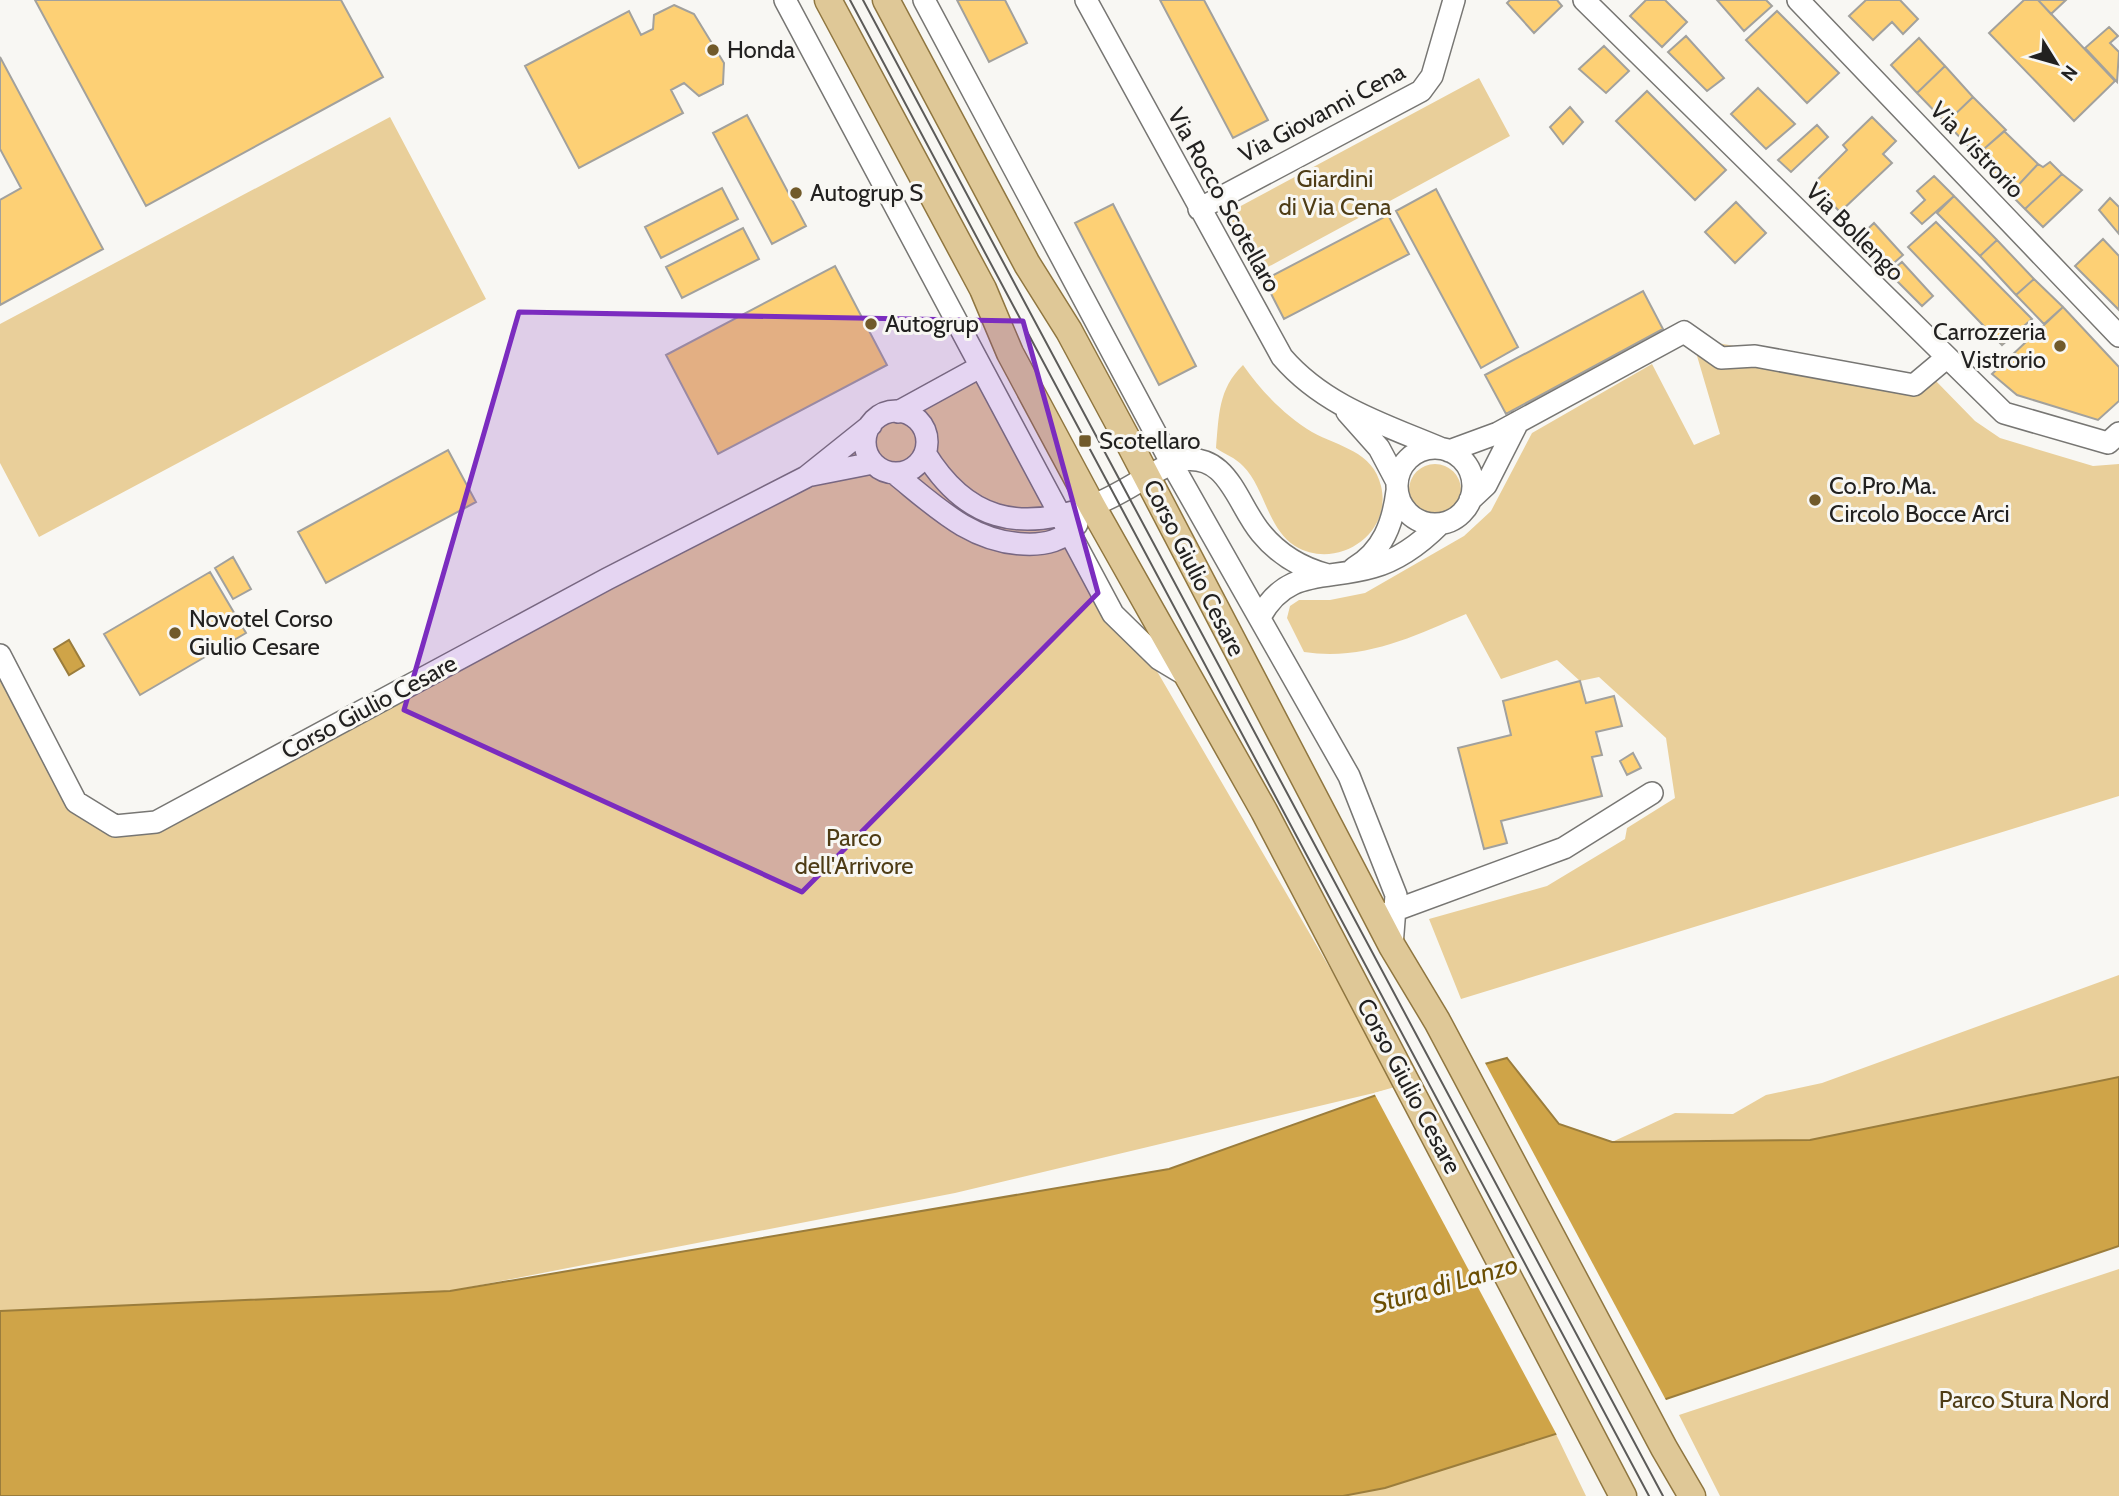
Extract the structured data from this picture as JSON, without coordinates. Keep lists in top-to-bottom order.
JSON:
{
  "streets": {
    "main road": ["Corso Giulio Cesare"],
    "street": [
      "Via Giovanni Cena",
      "Via Vistrorio",
      "Via Rocco Scotellaro",
      "Via Bollengo"
    ]
  },
  "crossings": [
    ["Via Giovanni Cena", "Via Rocco Scotellaro"]
  ],
  "water": ["Stura di Lanzo"],
  "parks": ["Giardini di Via Cena", "Parco dell'Arrivore", "Parco Stura Nord"],
  "places": {
    "other": [
      "Honda",
      "Autogrup S",
      "Autogrup",
      "Carrozzeria Vistrorio",
      "Co.Pro.Ma. Circolo Bocce Arci",
      "Novotel Corso Giulio Cesare"
    ],
    "transit": ["Scotellaro"]
  },
  "north": "bottom right"
}
